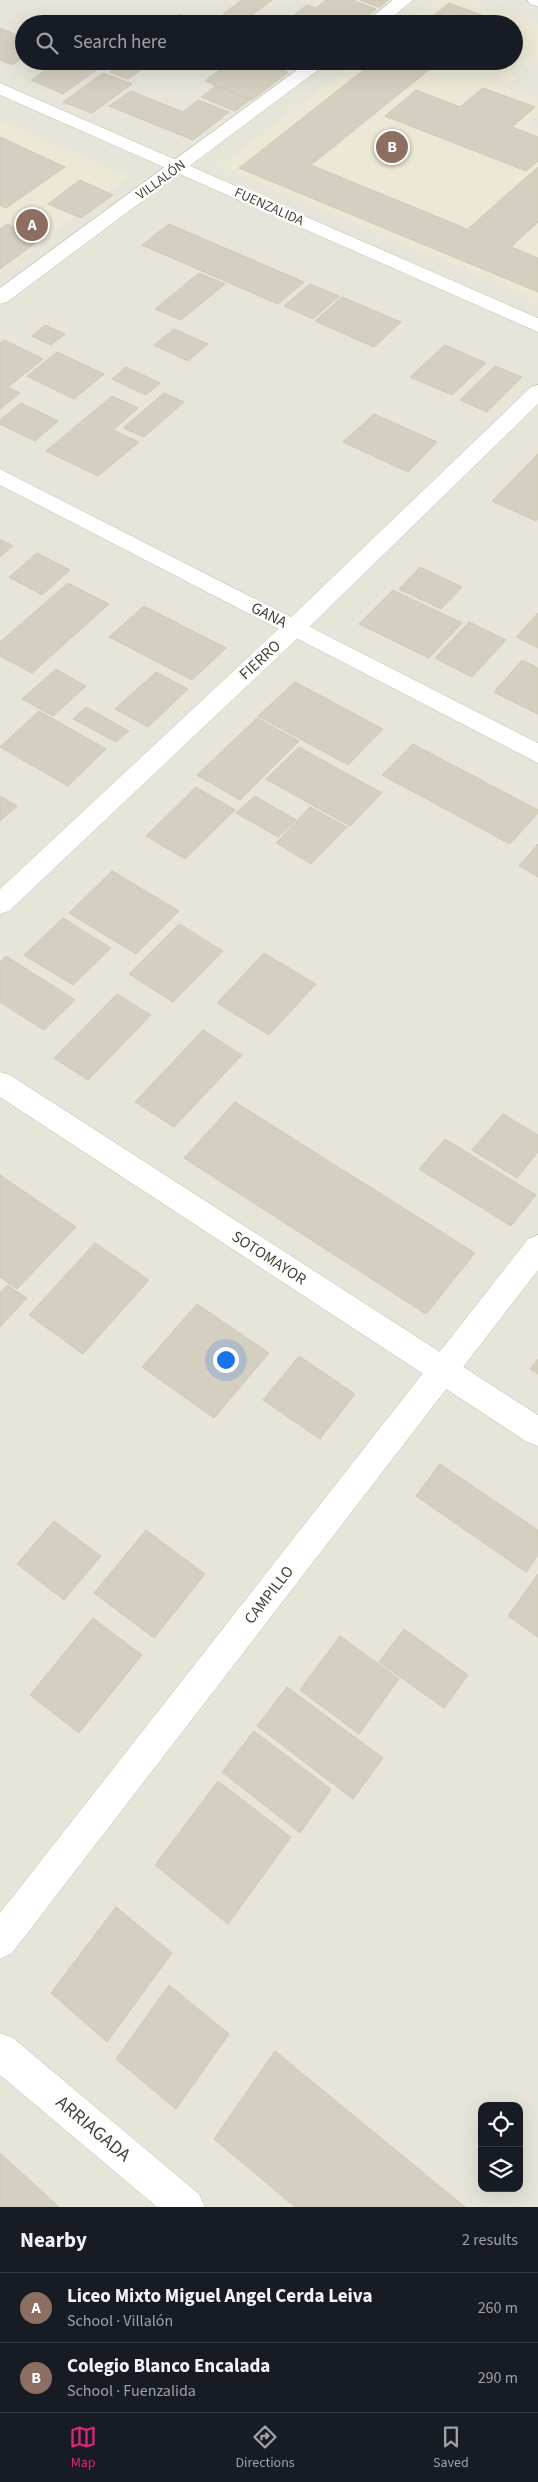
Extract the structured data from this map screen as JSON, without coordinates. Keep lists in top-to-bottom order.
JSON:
{
  "streets": {
    "street": [
      "VILLALÓN",
      "FUENZALIDA",
      "GANA",
      "FIERRO",
      "SOTOMAYOR",
      "CAMPILLO",
      "ARRIAGADA"
    ]
  },
  "crossings": [
    ["VILLALÓN", "FUENZALIDA"],
    ["GANA", "FIERRO"],
    ["SOTOMAYOR", "CAMPILLO"]
  ],
  "page": {
    "search": "Search here",
    "pins": ["B", "A"],
    "heading": ["Nearby", "2 results"],
    "list": [
      {
        "mark": "A",
        "name": "Liceo Mixto Miguel Angel Cerda Leiva",
        "note": "School · Villalón",
        "value": "260 m"
      },
      {
        "mark": "B",
        "name": "Colegio Blanco Encalada",
        "note": "School · Fuenzalida",
        "value": "290 m"
      }
    ],
    "nav": ["Map", "Directions", "Saved"]
  }
}
